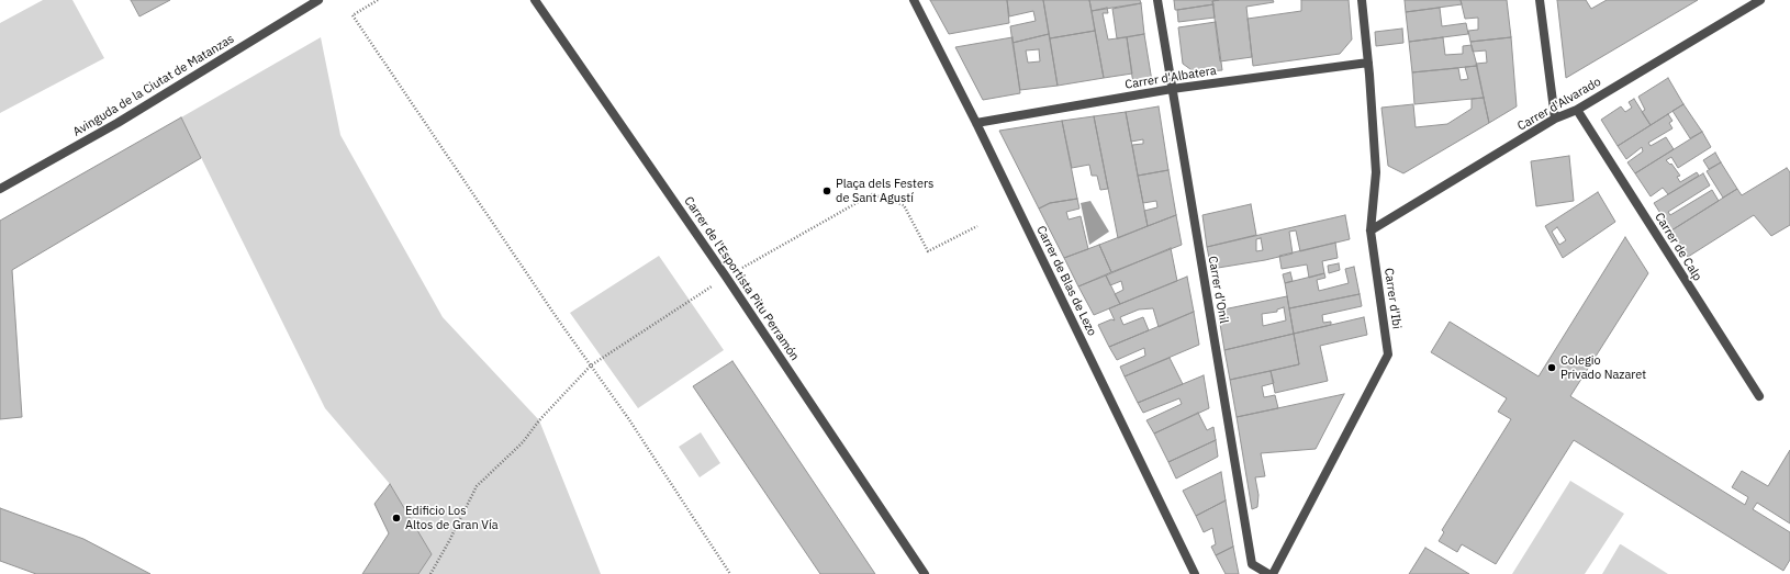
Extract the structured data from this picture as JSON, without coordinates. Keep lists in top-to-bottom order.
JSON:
{
  "streets": {
    "street": [
      "Carrer d'Albatera",
      "Avinguda de la Ciutat de Matanzas",
      "Carrer d'Alvarado",
      "Carrer de Calp",
      "Carrer de l'Esportista Pitu Perramón",
      "Carrer de Blas de Lezo",
      "Carrer d'Onil",
      "Carrer d'Ibi"
    ]
  },
  "crossings": [
    ["Carrer d'Albatera", "Carrer de Blas de Lezo"],
    ["Carrer d'Albatera", "Carrer d'Onil"],
    ["Carrer d'Albatera", "Carrer d'Ibi"],
    ["Carrer d'Alvarado", "Carrer de Calp"],
    ["Carrer d'Alvarado", "Carrer d'Ibi"]
  ],
  "places": ["Plaça dels Festers de Sant Agustí", "Colegio Privado Nazaret", "Edificio Los Altos de Gran Vía"]
}
